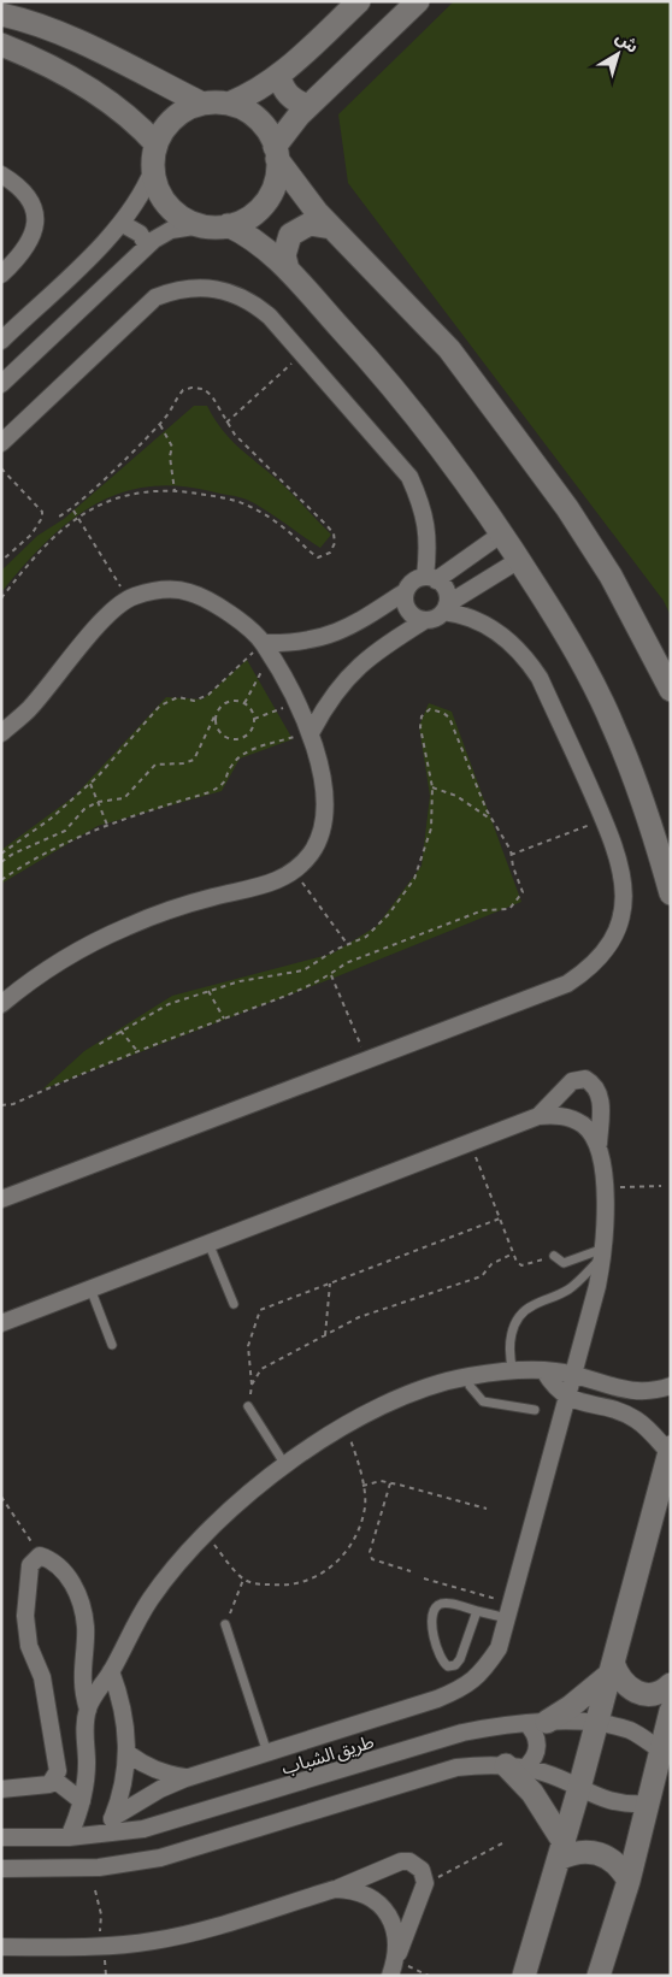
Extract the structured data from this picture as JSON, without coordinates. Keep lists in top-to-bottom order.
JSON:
{
  "streets": {
    "street": ["طريق الشباب"]
  },
  "north": "top right"
}
